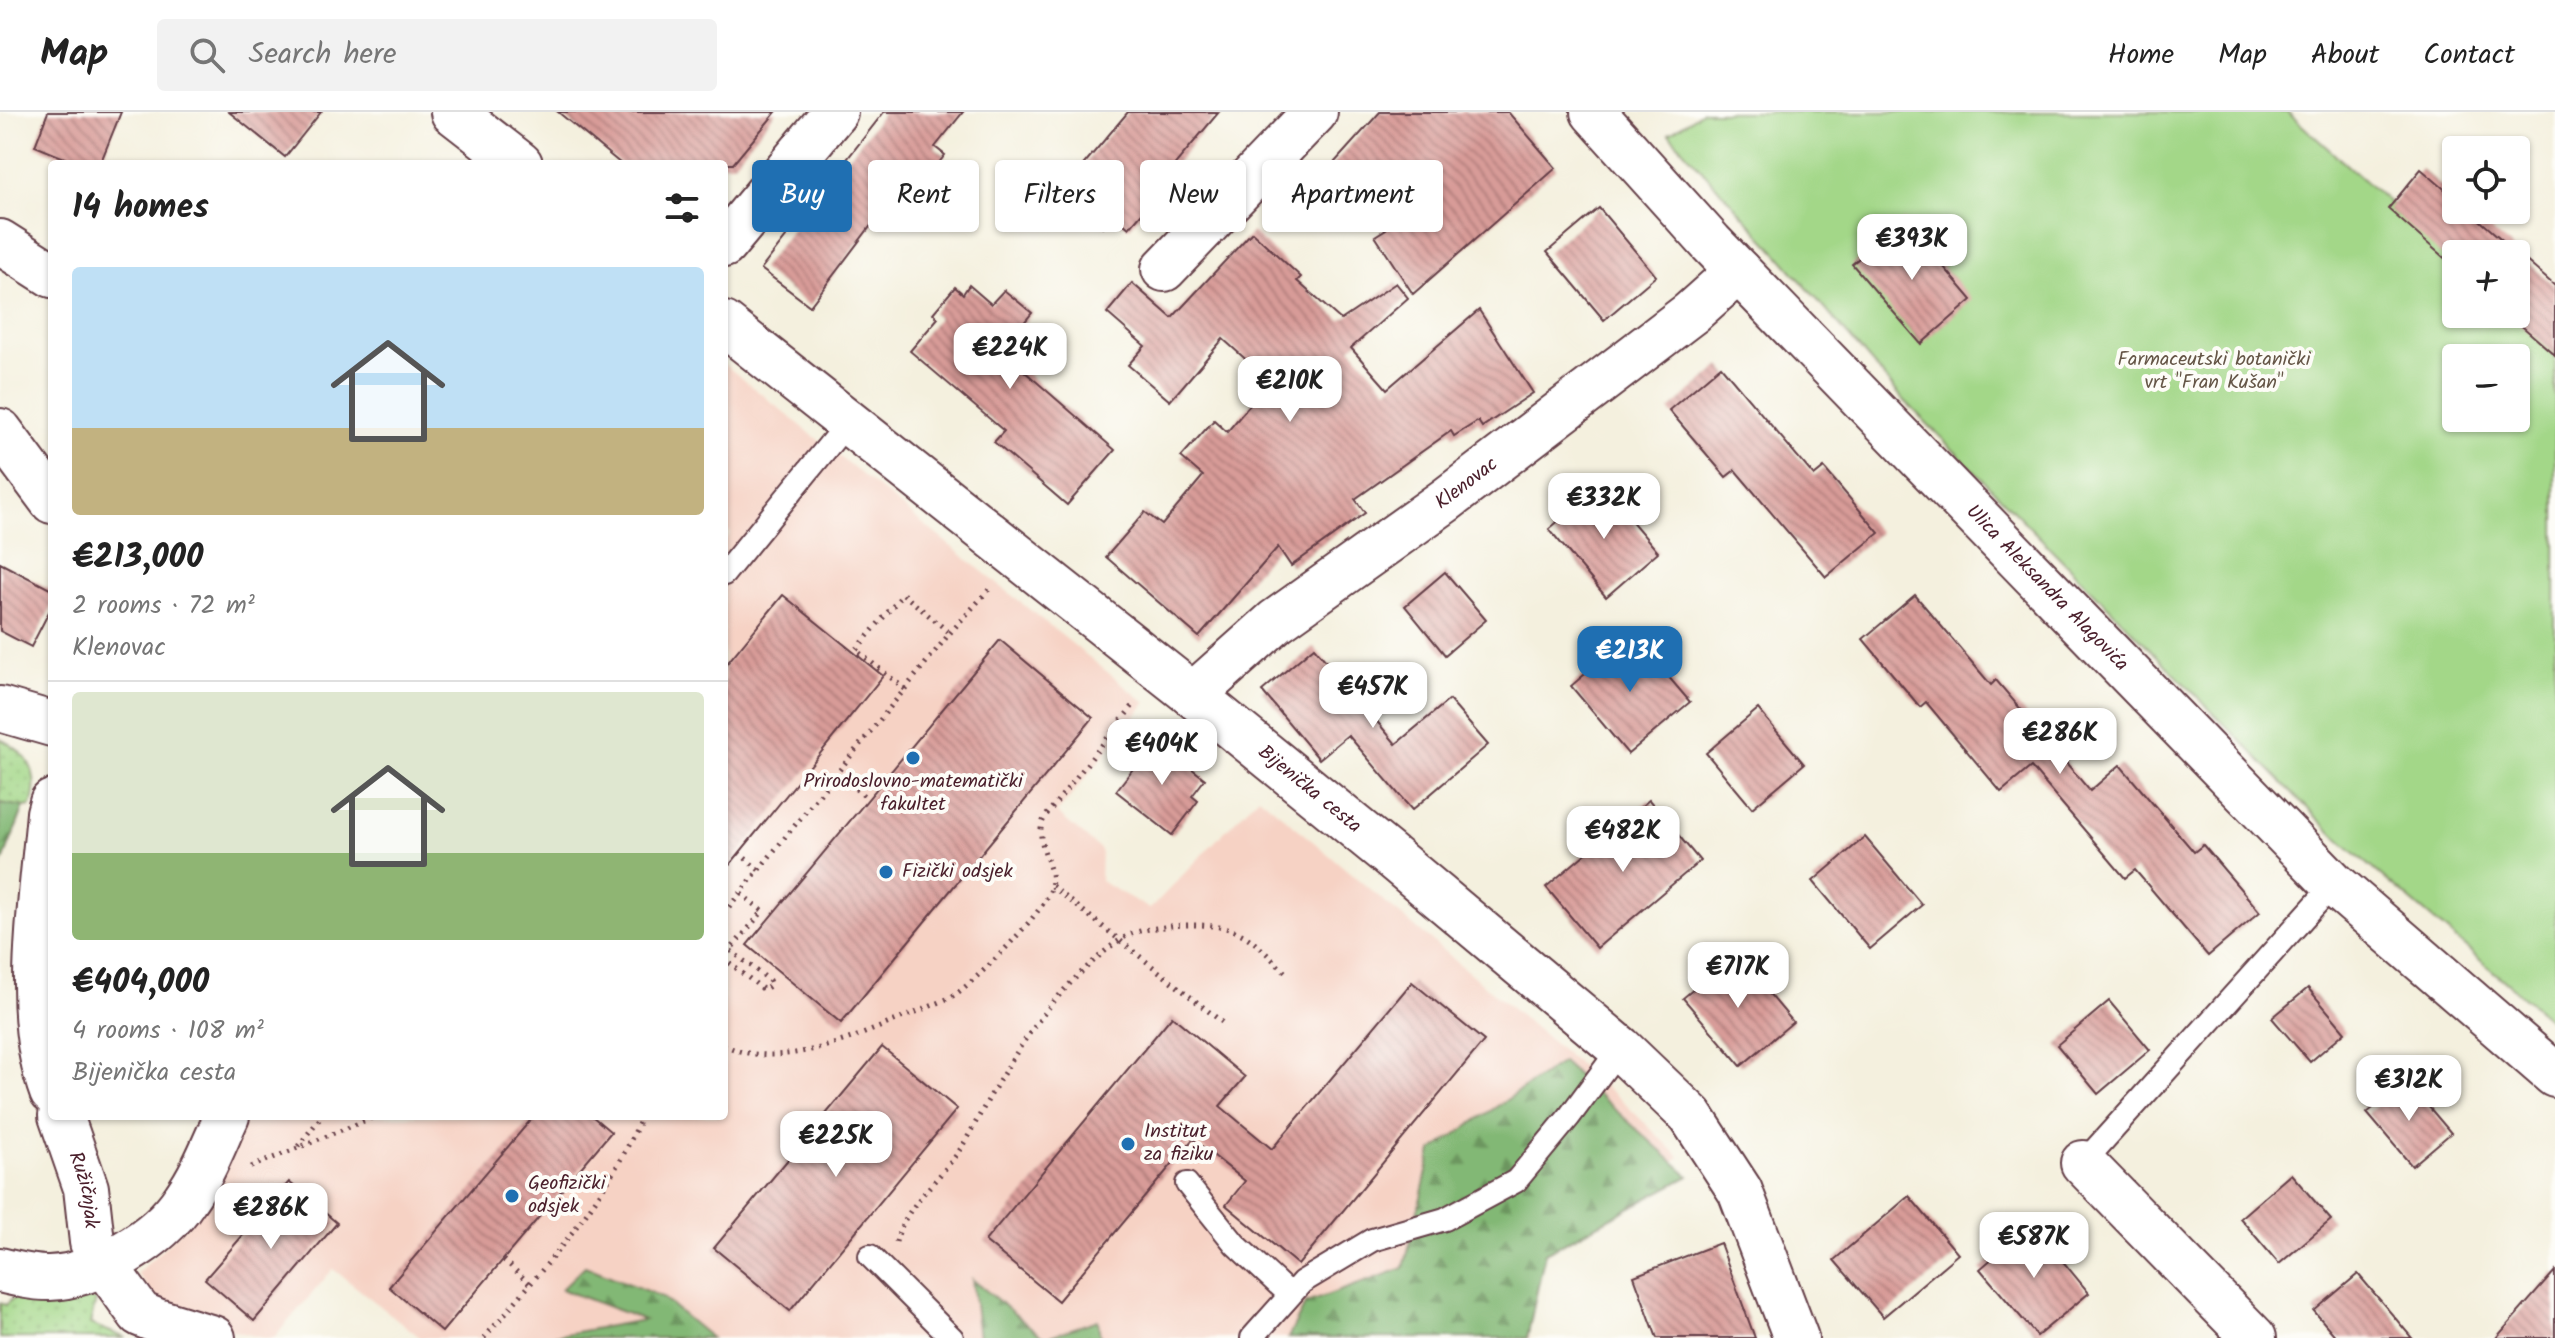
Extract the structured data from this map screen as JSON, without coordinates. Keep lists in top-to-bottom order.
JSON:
{
  "streets": {
    "street": [
      "Klenovac",
      "Ulica Aleksandra Alagovića",
      "Bijenička cesta",
      "Ružičnjak"
    ]
  },
  "crossings": [
    ["Klenovac", "Ulica Aleksandra Alagovića"],
    ["Klenovac", "Bijenička cesta"]
  ],
  "parks": ["Farmaceutski botanički vrt \"Fran Kušan\""],
  "places": [
    "Prirodoslovno-matematički fakultet",
    "Fizički odsjek",
    "Institut za fiziku",
    "Geofizički odsjek"
  ],
  "page": {
    "header": "Map",
    "search": "Search here",
    "nav": [
      "Home",
      "Map",
      "About",
      "Contact"
    ],
    "map_buttons": ["+", "−"],
    "chip": [
      "Buy",
      "Rent",
      "Filters",
      "New",
      "Apartment"
    ],
    "heading": "14 homes",
    "price": [
      "€393K",
      "€224K",
      "€210K",
      "€332K",
      "€213K",
      "€457K",
      "€286K",
      "€404K",
      "€482K",
      "€717K",
      "€312K",
      "€225K",
      "€286K",
      "€587K"
    ],
    "list": [
      {
        "name": "€213,000",
        "note": "2 rooms · 72 m² · Klenovac"
      },
      {
        "name": "€404,000",
        "note": "4 rooms · 108 m² · Bijenička cesta"
      }
    ]
  }
}
